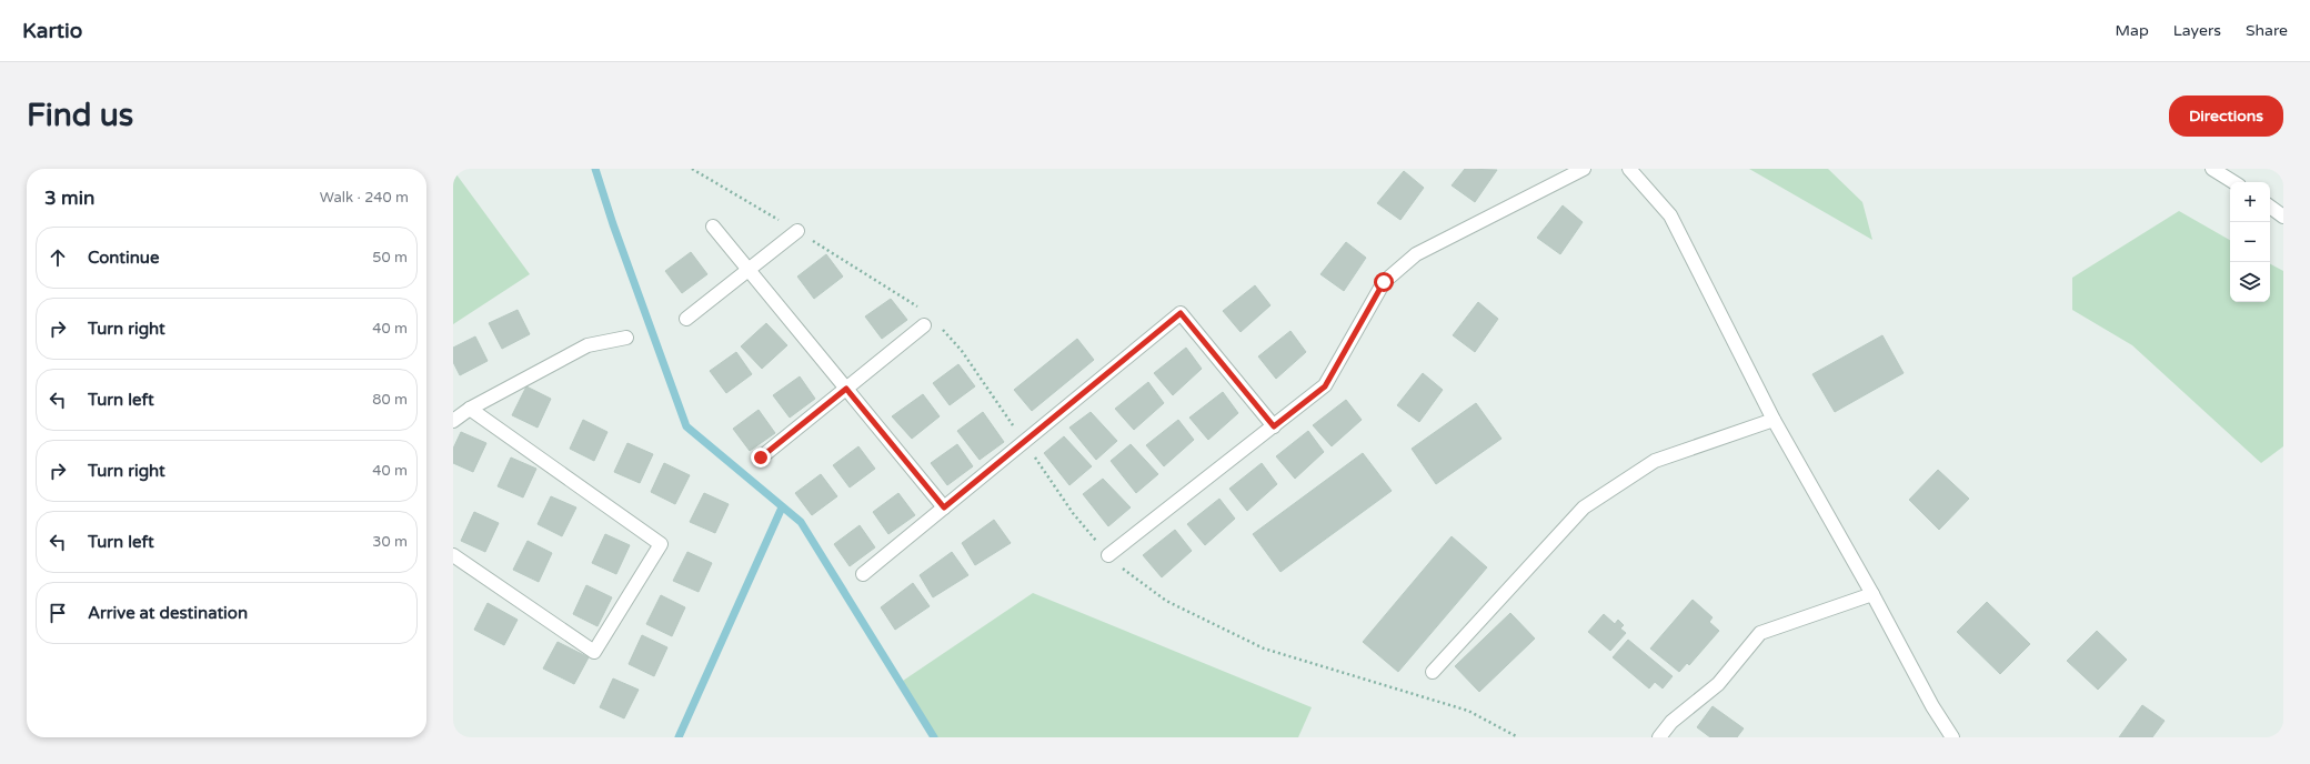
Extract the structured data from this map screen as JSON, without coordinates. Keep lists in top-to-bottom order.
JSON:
{
  "page": {
    "header": "Kartio",
    "nav": ["Map", "Layers", "Share"],
    "buttons": "Directions",
    "title": "Find us",
    "heading": ["3 min", "Walk · 240 m"],
    "map_buttons": ["+", "−"],
    "list": [
      ["Continue", "50 m"],
      ["Turn right", "40 m"],
      ["Turn left", "80 m"],
      ["Turn right", "40 m"],
      ["Turn left", "30 m"],
      "Arrive at destination"
    ]
  }
}
